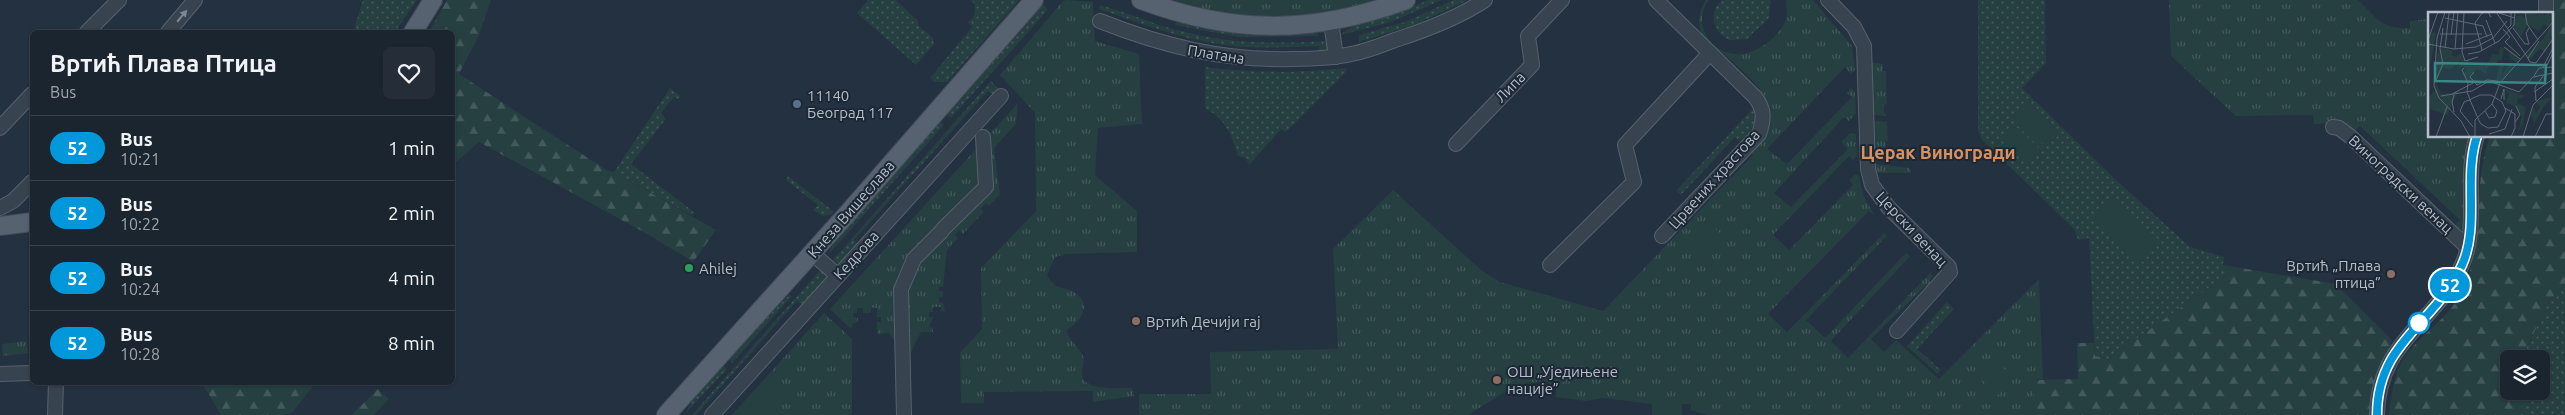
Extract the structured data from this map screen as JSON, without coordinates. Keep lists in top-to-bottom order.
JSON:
{
  "streets": {
    "main road": ["Кнеза Вишеслава"],
    "street": [
      "Платана",
      "Липа",
      "Црвених храстова",
      "Виноградски венац",
      "Церски венац",
      "Кедрова"
    ]
  },
  "districts": ["Церак Виногради"],
  "places": [
    "11140 Београд 117",
    "Ahilej",
    "Вртић „Плава птица”",
    "Вртић Дечији гај",
    "ОШ „Уједињене нације”"
  ],
  "lines": ["bus line 52"],
  "page": {
    "on_map": "52",
    "heading": ["Вртић Плава Птица", "Bus"],
    "list": [
      {
        "mark": "52",
        "name": "Bus",
        "note": "10:21",
        "value": "1 min"
      },
      {
        "mark": "52",
        "name": "Bus",
        "note": "10:22",
        "value": "2 min"
      },
      {
        "mark": "52",
        "name": "Bus",
        "note": "10:24",
        "value": "4 min"
      },
      {
        "mark": "52",
        "name": "Bus",
        "note": "10:28",
        "value": "8 min"
      }
    ]
  }
}
